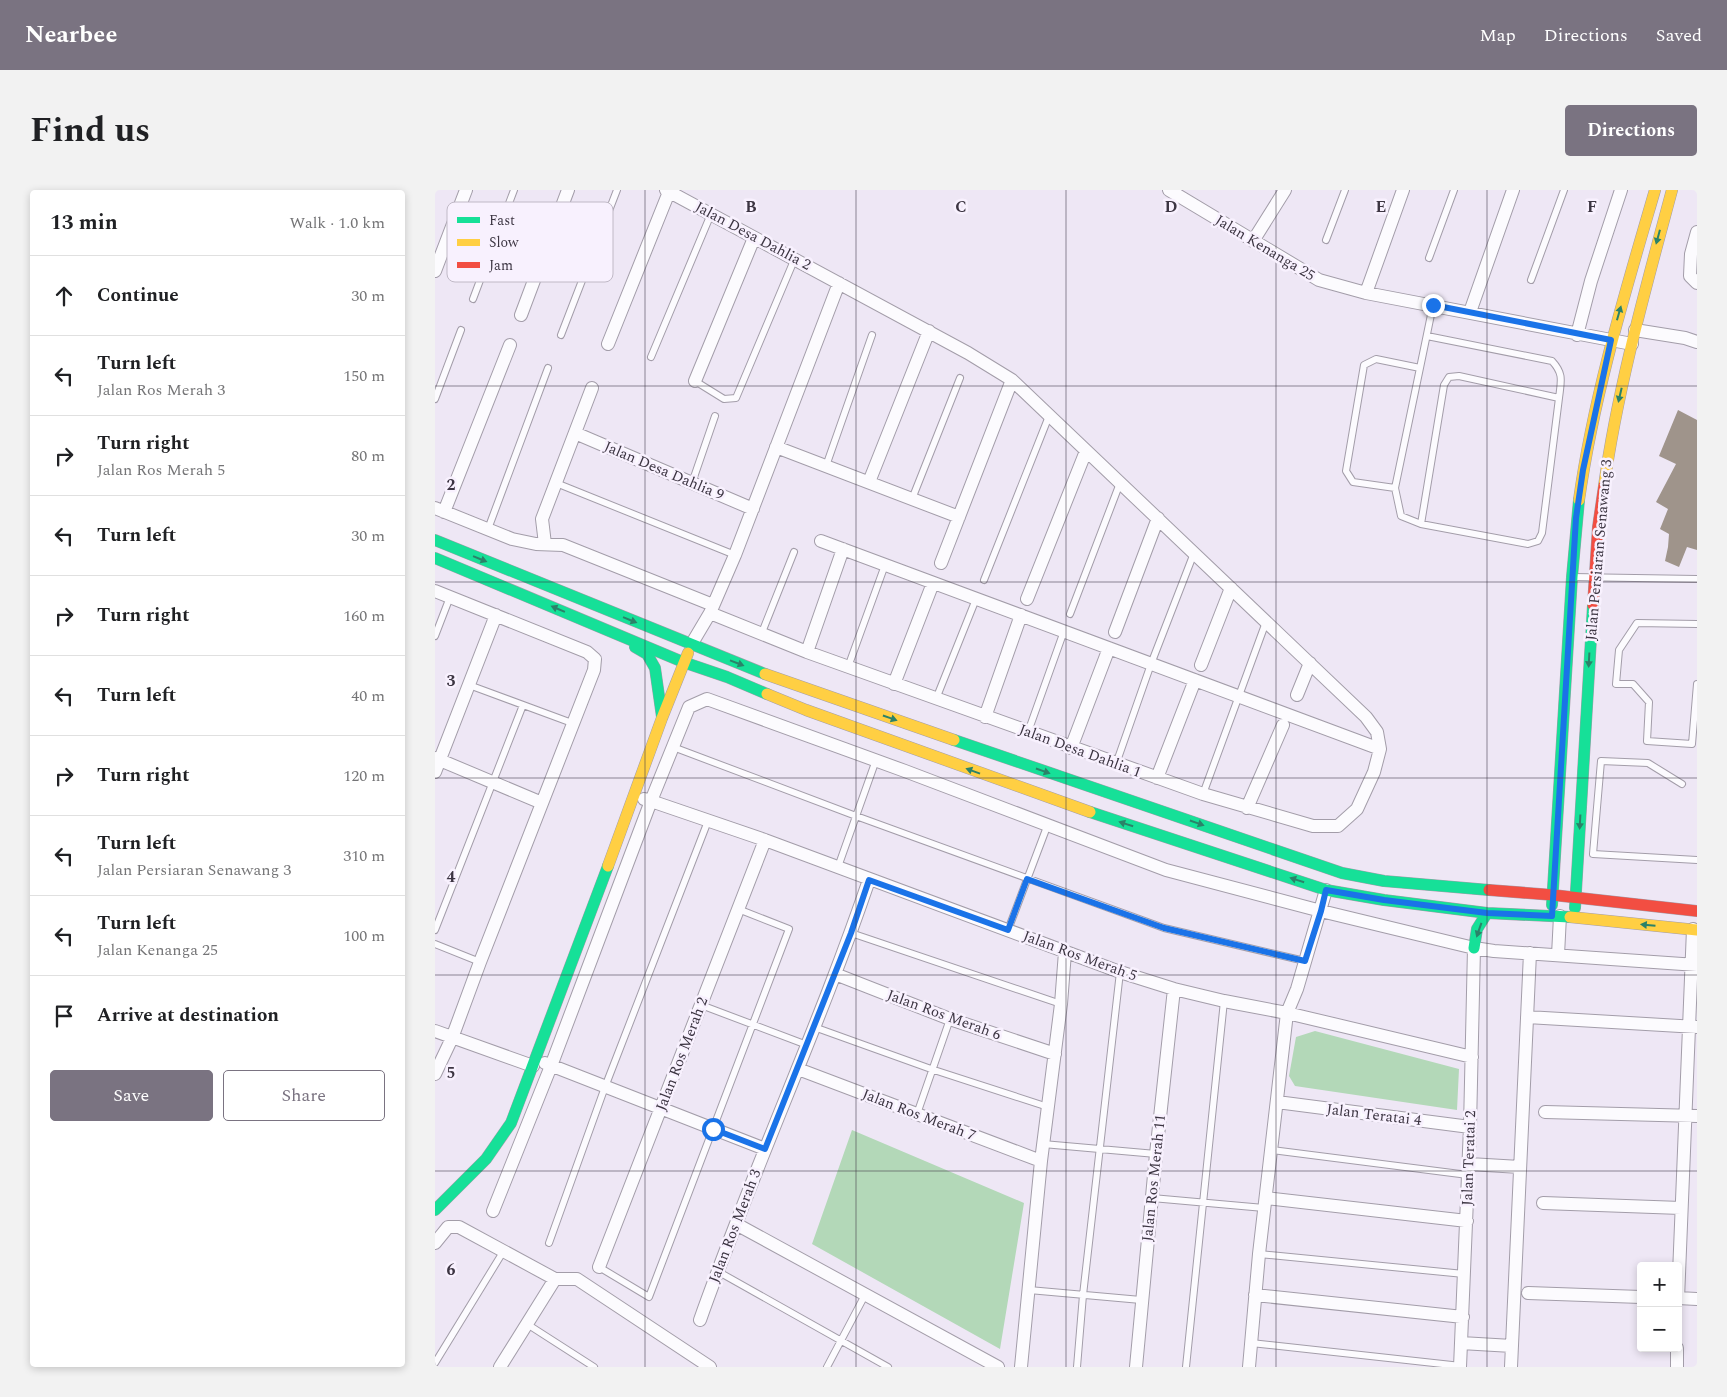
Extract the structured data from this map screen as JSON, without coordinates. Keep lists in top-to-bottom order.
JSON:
{
  "streets": {
    "street": [
      "Jalan Desa Dahlia 2",
      "Jalan Kenanga 25",
      "Jalan Desa Dahlia 9",
      "Jalan Persiaran Senawang 3",
      "Jalan Desa Dahlia 1",
      "Jalan Ros Merah 5",
      "Jalan Ros Merah 6",
      "Jalan Ros Merah 2",
      "Jalan Ros Merah 7",
      "Jalan Teratai 4",
      "Jalan Teratai 2",
      "Jalan Ros Merah 11",
      "Jalan Ros Merah 3"
    ]
  },
  "crossings": [
    ["Jalan Desa Dahlia 2", "Jalan Desa Dahlia 1"],
    ["Jalan Kenanga 25", "Jalan Persiaran Senawang 3"],
    ["Jalan Ros Merah 5", "Jalan Ros Merah 2"],
    ["Jalan Ros Merah 5", "Jalan Teratai 2"],
    ["Jalan Ros Merah 5", "Jalan Ros Merah 11"],
    ["Jalan Ros Merah 5", "Jalan Ros Merah 3"],
    ["Jalan Ros Merah 6", "Jalan Ros Merah 3"],
    ["Jalan Ros Merah 7", "Jalan Ros Merah 3"],
    ["Jalan Teratai 4", "Jalan Teratai 2"]
  ],
  "legend": ["Fast", "Slow", "Jam"],
  "page": {
    "header": "Nearbee",
    "nav": ["Map", "Directions", "Saved"],
    "title": "Find us",
    "buttons": [
      "Directions",
      ["Save", "Share"]
    ],
    "heading": ["13 min", "Walk · 1.0 km"],
    "list": [
      ["Continue", "30 m"],
      ["Turn left", "Jalan Ros Merah 3", "150 m"],
      ["Turn right", "Jalan Ros Merah 5", "80 m"],
      ["Turn left", "30 m"],
      ["Turn right", "160 m"],
      ["Turn left", "40 m"],
      ["Turn right", "120 m"],
      ["Turn left", "Jalan Persiaran Senawang 3", "310 m"],
      ["Turn left", "Jalan Kenanga 25", "100 m"],
      "Arrive at destination"
    ],
    "map_buttons": ["+", "−"]
  },
  "grid": {
    "columns": [
      "B",
      "C",
      "D",
      "E",
      "F"
    ],
    "rows": [
      "2",
      "3",
      "4",
      "5",
      "6"
    ]
  }
}
